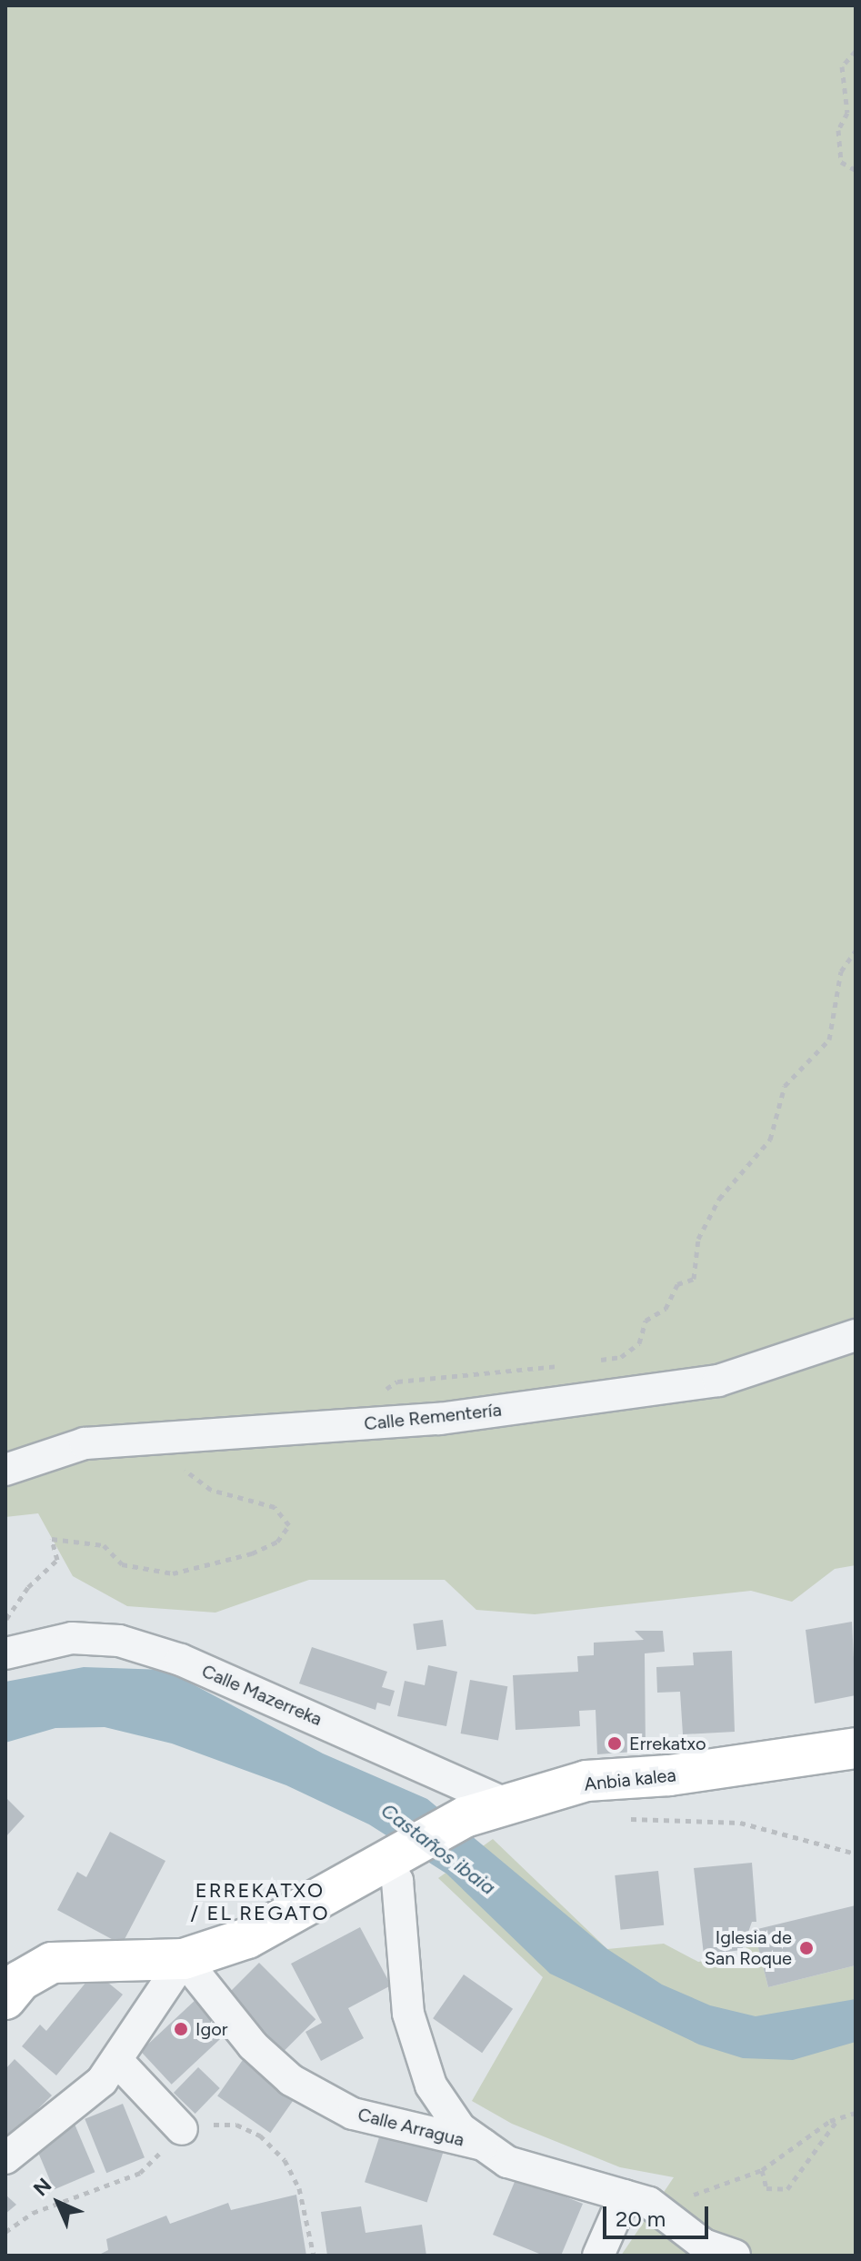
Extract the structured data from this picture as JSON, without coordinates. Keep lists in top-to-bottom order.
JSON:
{
  "streets": {
    "street": [
      "Calle Rementería",
      "Calle Mazerreka",
      "Anbia kalea",
      "Calle Arragua"
    ]
  },
  "crossings": [
    ["Calle Mazerreka", "Anbia kalea"],
    ["Anbia kalea", "Calle Arragua"]
  ],
  "districts": ["ERREKATXO / EL REGATO"],
  "water": ["Castaños ibaia"],
  "places": ["Errekatxo", "Iglesia de San Roque", "Igor"],
  "scale_bar": "20 m",
  "north": "top left"
}
